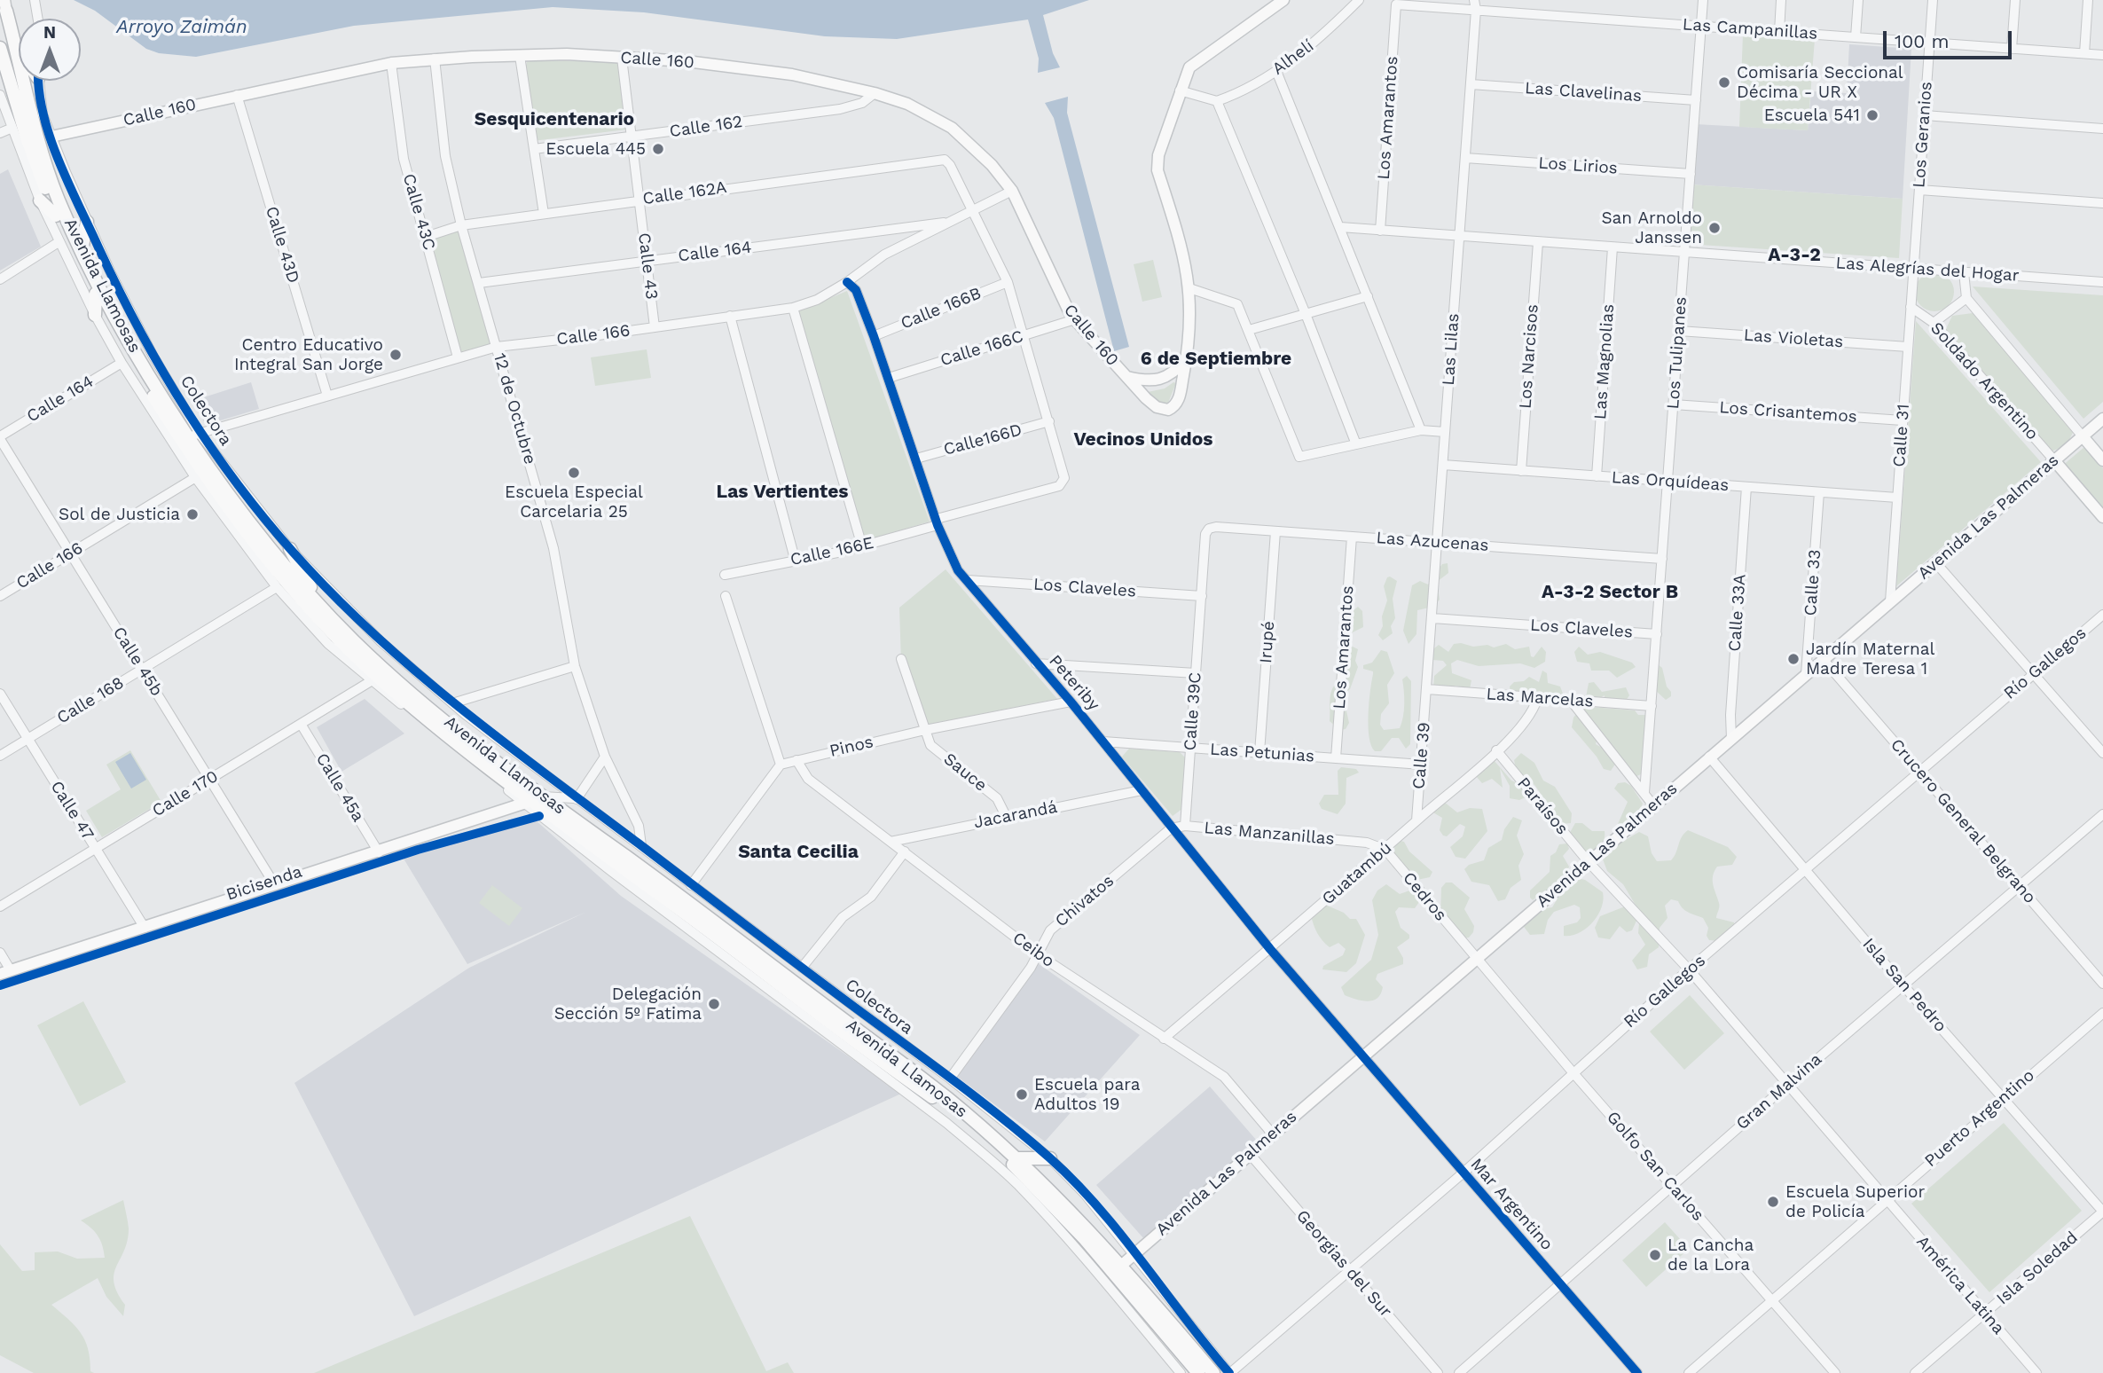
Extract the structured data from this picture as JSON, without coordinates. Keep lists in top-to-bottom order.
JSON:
{
  "streets": {
    "highway": ["Avenida Llamosas"],
    "main road": ["Calle 160", "Avenida Las Palmeras"],
    "street": [
      "Las Campanillas",
      "Alhelí",
      "Las Clavelinas",
      "Los Amarantos",
      "Calle 162",
      "Los Geranios",
      "Los Lirios",
      "Calle 162A",
      "Calle 43C",
      "Calle 43D",
      "Calle 164",
      "Calle 43",
      "Las Alegrías del Hogar",
      "Calle 166B",
      "Calle 166",
      "Las Violetas",
      "Calle 166C",
      "Las Lilas",
      "Los Tulipanes",
      "Los Narcisos",
      "Las Magnolias",
      "Soldado Argentino",
      "12 de Octubre",
      "Colectora",
      "Los Crisantemos",
      "Calle 31",
      "Calle166D",
      "Las Orquídeas",
      "Las Azucenas",
      "Calle 166E",
      "Calle 33",
      "Los Claveles",
      "Calle 33A",
      "Irupé",
      "Calle 45b",
      "Río Gallegos",
      "Peteriby",
      "Las Marcelas",
      "Calle 168",
      "Calle 39C",
      "Pinos",
      "Las Petunias",
      "Calle 39",
      "Sauce",
      "Calle 45a",
      "Calle 170",
      "Paraísos",
      "Calle 47",
      "Jacarandá",
      "Crucero General Belgrano",
      "Las Manzanillas",
      "Guatambú",
      "Cedros",
      "Chivatos",
      "Ceibo",
      "Isla San Pedro",
      "Gran Malvina",
      "Puerto Argentino",
      "Golfo San Carlos",
      "Mar Argentino",
      "Georgias del Sur",
      "Isla Soledad",
      "América Latina"
    ],
    "cycle path": ["Bicisenda"]
  },
  "crossings": [
    ["Las Campanillas", "Los Amarantos"],
    ["Las Campanillas", "Los Geranios"],
    ["Las Campanillas", "Las Lilas"],
    ["Las Campanillas", "Los Tulipanes"],
    ["Calle 160", "Calle 162"],
    ["Calle 160", "Calle 43C"],
    ["Calle 160", "Calle 43D"],
    ["Calle 160", "Calle 43"],
    ["Calle 160", "Calle 166"],
    ["Calle 160", "Calle 166C"],
    ["Calle 160", "12 de Octubre"],
    ["Calle 160", "Colectora"],
    ["Las Clavelinas", "Las Lilas"],
    ["Las Clavelinas", "Los Tulipanes"],
    ["Los Amarantos", "Las Alegrías del Hogar"],
    ["Los Amarantos", "Las Azucenas"],
    ["Los Amarantos", "Las Petunias"],
    ["Calle 162", "Calle 43"],
    ["Los Geranios", "Las Alegrías del Hogar"],
    ["Los Geranios", "Calle 31"],
    ["Los Lirios", "Las Lilas"],
    ["Los Lirios", "Los Tulipanes"],
    ["Calle 162A", "Calle 43C"],
    ["Calle 162A", "Calle 43"],
    ["Calle 162A", "Calle 166"],
    ["Calle 162A", "12 de Octubre"],
    ["Calle 43C", "Calle 166"],
    ["Calle 43D", "Calle 166"],
    ["Calle 164", "Calle 43"],
    ["Calle 164", "Calle 166"],
    ["Calle 164", "12 de Octubre"],
    ["Calle 164", "Colectora"],
    ["Calle 164", "Calle 45b"],
    ["Calle 43", "Calle 166"],
    ["Las Alegrías del Hogar", "Las Lilas"],
    ["Las Alegrías del Hogar", "Los Tulipanes"],
    ["Las Alegrías del Hogar", "Los Narcisos"],
    ["Las Alegrías del Hogar", "Las Magnolias"],
    ["Las Alegrías del Hogar", "Calle 31"],
    ["Avenida Llamosas", "Calle 166"],
    ["Avenida Llamosas", "Colectora"],
    ["Avenida Llamosas", "Avenida Las Palmeras"],
    ["Calle 166B", "Peteriby"],
    ["Calle 166", "12 de Octubre"],
    ["Calle 166", "Colectora"],
    ["Calle 166", "Calle 45b"],
    ["Calle 166", "Peteriby"],
    ["Las Violetas", "Los Tulipanes"],
    ["Las Violetas", "Calle 31"],
    ["Calle 166C", "Peteriby"],
    ["Las Lilas", "Las Orquídeas"],
    ["Las Lilas", "Las Azucenas"],
    ["Las Lilas", "Los Claveles"],
    ["Las Lilas", "Las Marcelas"],
    ["Las Lilas", "Calle 39"],
    ["Los Tulipanes", "Los Crisantemos"],
    ["Los Tulipanes", "Las Orquídeas"],
    ["Los Tulipanes", "Las Azucenas"],
    ["Los Tulipanes", "Los Claveles"],
    ["Los Tulipanes", "Las Marcelas"],
    ["Los Narcisos", "Las Orquídeas"],
    ["Las Magnolias", "Las Orquídeas"],
    ["Soldado Argentino", "Calle 31"],
    ["Soldado Argentino", "Avenida Las Palmeras"],
    ["12 de Octubre", "Colectora"],
    ["Colectora", "Avenida Las Palmeras"],
    ["Colectora", "Río Gallegos"],
    ["Colectora", "Calle 168"],
    ["Colectora", "Calle 170"],
    ["Colectora", "Chivatos"],
    ["Los Crisantemos", "Calle 31"],
    ["Calle 31", "Las Orquídeas"],
    ["Calle 31", "Avenida Las Palmeras"],
    ["Calle166D", "Calle 166E"],
    ["Calle166D", "Peteriby"],
    ["Las Orquídeas", "Calle 33"],
    ["Las Orquídeas", "Calle 33A"],
    ["Avenida Las Palmeras", "Calle 33"],
    ["Avenida Las Palmeras", "Calle 33A"],
    ["Avenida Las Palmeras", "Peteriby"],
    ["Avenida Las Palmeras", "Paraísos"],
    ["Avenida Las Palmeras", "Crucero General Belgrano"],
    ["Avenida Las Palmeras", "Cedros"],
    ["Avenida Las Palmeras", "Ceibo"],
    ["Avenida Las Palmeras", "Isla San Pedro"],
    ["Avenida Las Palmeras", "Golfo San Carlos"],
    ["Avenida Las Palmeras", "Mar Argentino"],
    ["Avenida Las Palmeras", "Georgias del Sur"],
    ["Avenida Las Palmeras", "América Latina"],
    ["Las Azucenas", "Irupé"],
    ["Las Azucenas", "Calle 39C"],
    ["Calle 166E", "Peteriby"],
    ["Los Claveles", "Peteriby"],
    ["Los Claveles", "Calle 39C"],
    ["Irupé", "Las Petunias"],
    ["Calle 45b", "Calle 168"],
    ["Calle 45b", "Calle 170"],
    ["Río Gallegos", "Crucero General Belgrano"],
    ["Río Gallegos", "Isla San Pedro"],
    ["Río Gallegos", "Golfo San Carlos"],
    ["Río Gallegos", "Mar Argentino"],
    ["Río Gallegos", "Georgias del Sur"],
    ["Río Gallegos", "América Latina"],
    ["Peteriby", "Pinos"],
    ["Peteriby", "Las Petunias"],
    ["Peteriby", "Jacarandá"],
    ["Peteriby", "Las Manzanillas"],
    ["Peteriby", "Guatambú"],
    ["Peteriby", "Chivatos"],
    ["Peteriby", "Mar Argentino"],
    ["Las Marcelas", "Calle 39"],
    ["Las Marcelas", "Guatambú"],
    ["Calle 168", "Calle 47"],
    ["Calle 39C", "Las Petunias"],
    ["Calle 39C", "Las Manzanillas"],
    ["Pinos", "Sauce"],
    ["Pinos", "Ceibo"],
    ["Las Petunias", "Calle 39"],
    ["Calle 39", "Guatambú"],
    ["Sauce", "Jacarandá"],
    ["Calle 45a", "Calle 170"],
    ["Calle 170", "Calle 47"],
    ["Paraísos", "Guatambú"],
    ["Paraísos", "América Latina"],
    ["Jacarandá", "Ceibo"],
    ["Crucero General Belgrano", "Gran Malvina"],
    ["Las Manzanillas", "Cedros"],
    ["Las Manzanillas", "Chivatos"],
    ["Guatambú", "Cedros"],
    ["Guatambú", "Ceibo"],
    ["Cedros", "Golfo San Carlos"],
    ["Chivatos", "Ceibo"],
    ["Isla San Pedro", "Gran Malvina"],
    ["Isla San Pedro", "Puerto Argentino"],
    ["Isla San Pedro", "Isla Soledad"],
    ["Gran Malvina", "Golfo San Carlos"],
    ["Gran Malvina", "Mar Argentino"],
    ["Gran Malvina", "América Latina"],
    ["Puerto Argentino", "Golfo San Carlos"],
    ["Puerto Argentino", "América Latina"],
    ["Isla Soledad", "América Latina"]
  ],
  "districts": [
    "Sesquicentenario",
    "A-3-2",
    "6 de Septiembre",
    "Vecinos Unidos",
    "Las Vertientes",
    "A-3-2 Sector B",
    "Santa Cecilia"
  ],
  "water": ["Arroyo Zaimán"],
  "places": [
    "Comisaría Seccional Décima - UR X",
    "Escuela 541",
    "Escuela 445",
    "San Arnoldo Janssen",
    "Centro Educativo Integral San Jorge",
    "Escuela Especial Carcelaria 25",
    "Sol de Justicia",
    "Jardín Maternal Madre Teresa 1",
    "Delegación Sección 5º Fatima",
    "Escuela para Adultos 19",
    "Escuela Superior de Policía",
    "La Cancha de la Lora"
  ],
  "scale_bar": "100 m",
  "north": "top"
}
